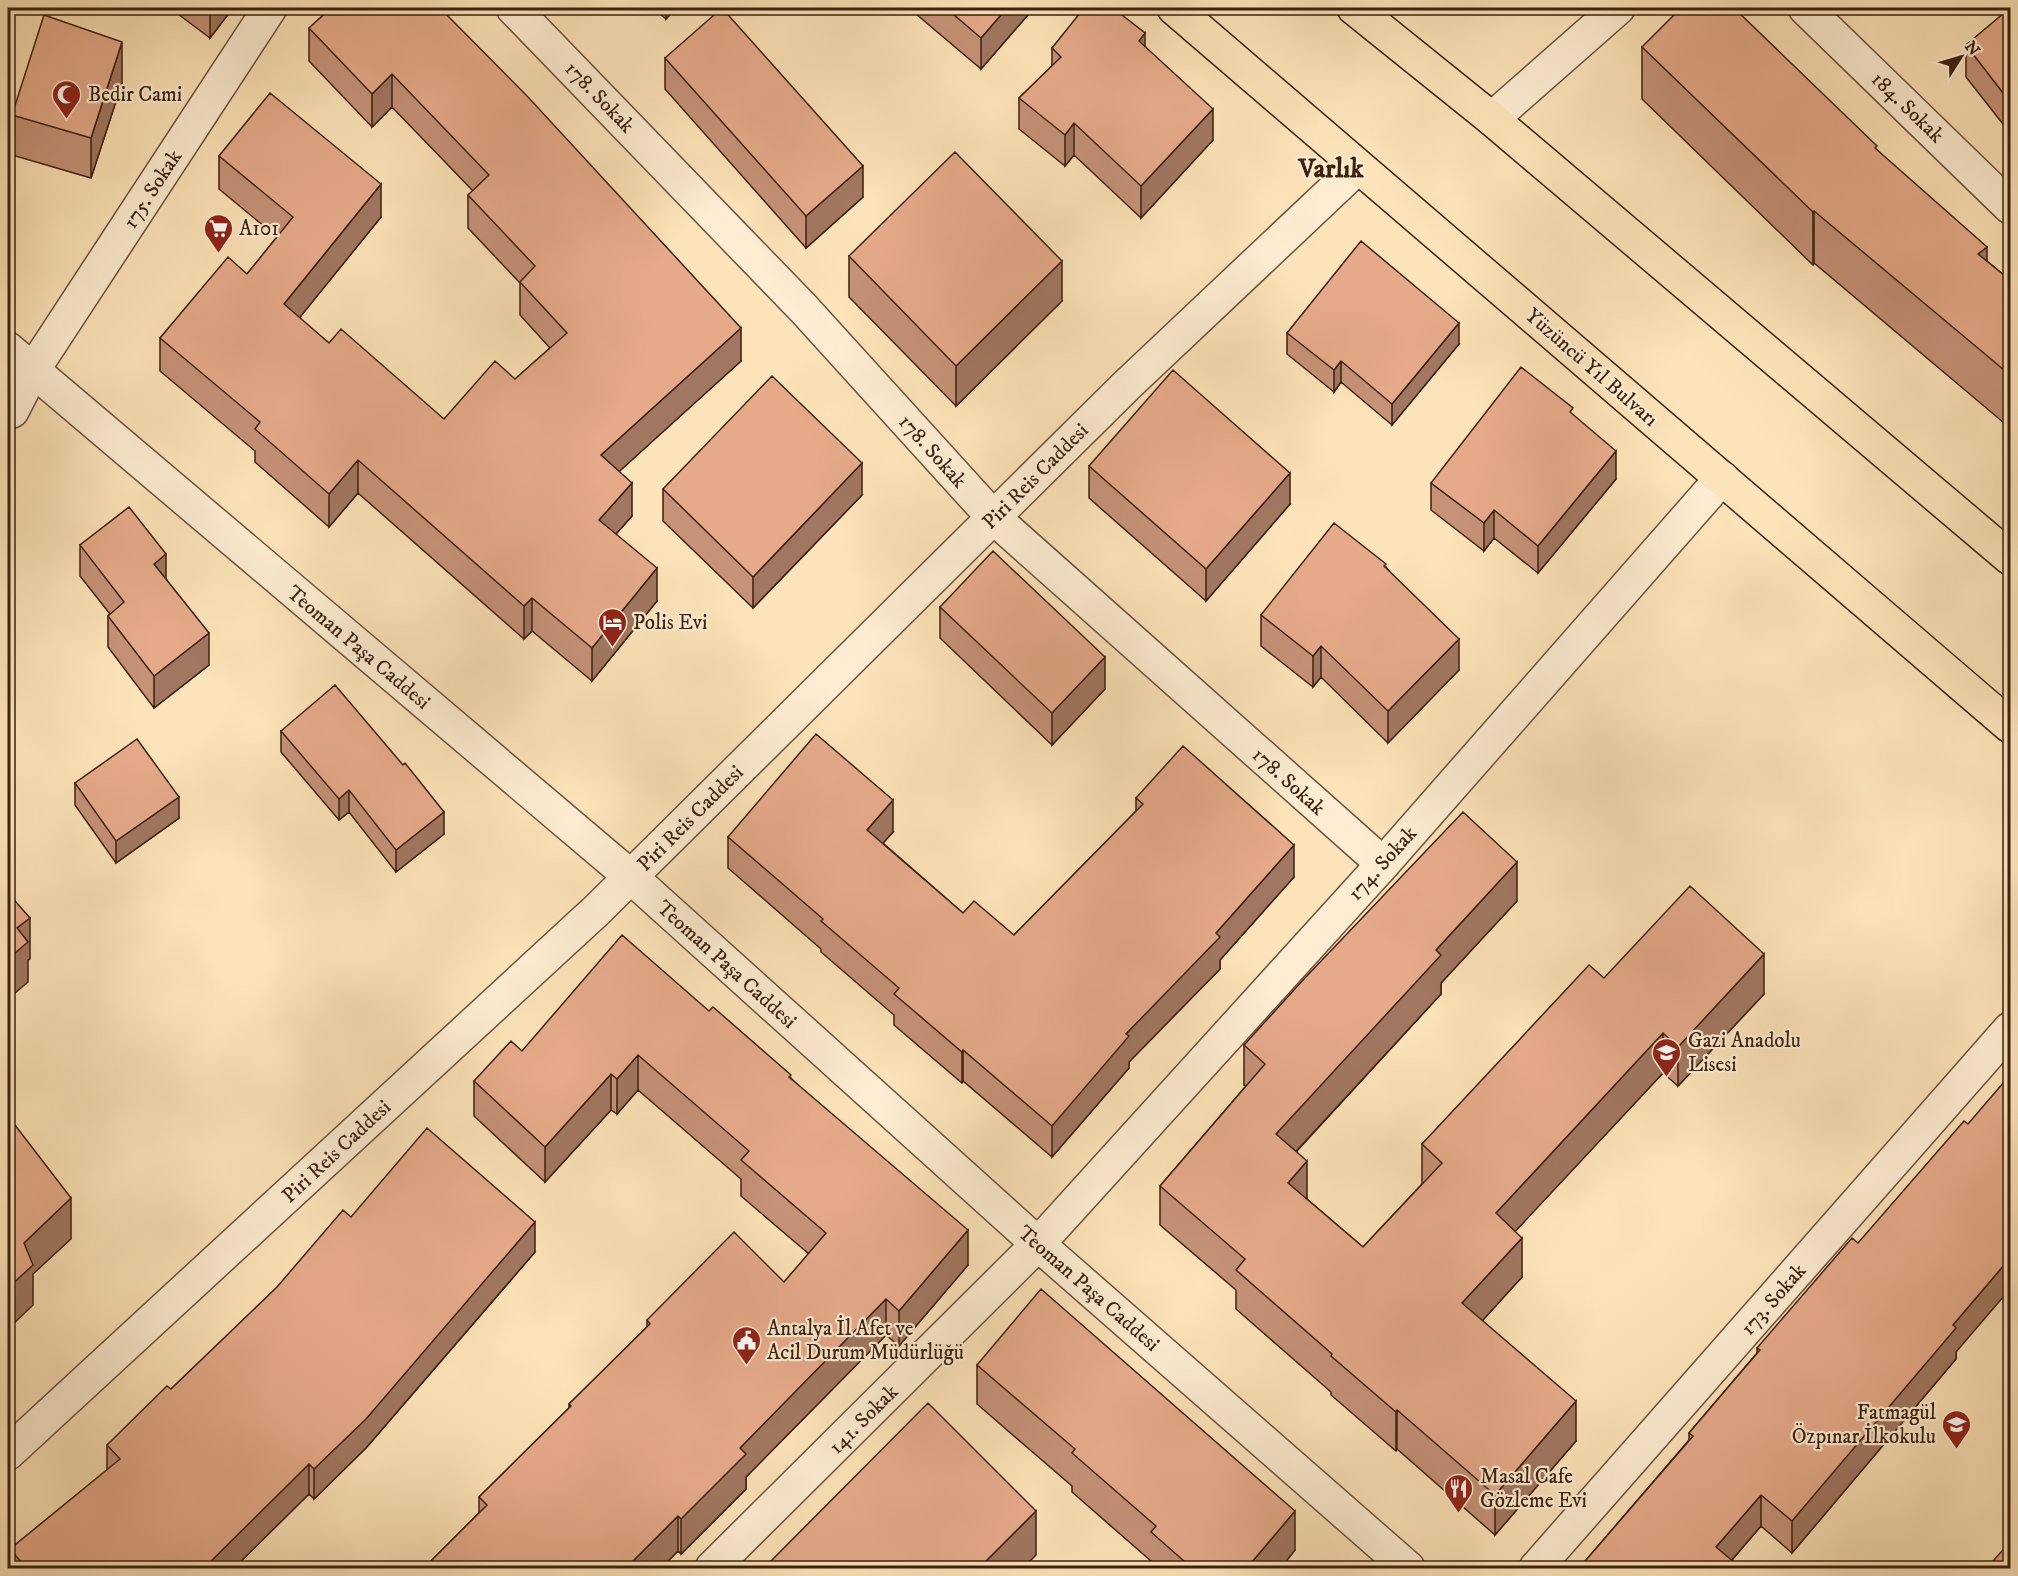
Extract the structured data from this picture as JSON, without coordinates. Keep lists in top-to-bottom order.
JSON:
{
  "streets": {
    "main road": ["Yüzüncü Yıl Bulvarı"],
    "street": [
      "178. Sokak",
      "184. Sokak",
      "175. Sokak",
      "Piri Reis Caddesi",
      "Teoman Paşa Caddesi",
      "174. Sokak",
      "173. Sokak",
      "141. Sokak"
    ]
  },
  "crossings": [
    ["178. Sokak", "Piri Reis Caddesi"],
    ["178. Sokak", "174. Sokak"],
    ["175. Sokak", "Teoman Paşa Caddesi"],
    ["Yüzüncü Yıl Bulvarı", "Piri Reis Caddesi"],
    ["Yüzüncü Yıl Bulvarı", "174. Sokak"],
    ["Piri Reis Caddesi", "Teoman Paşa Caddesi"],
    ["Teoman Paşa Caddesi", "174. Sokak"],
    ["Teoman Paşa Caddesi", "141. Sokak"],
    ["174. Sokak", "141. Sokak"]
  ],
  "districts": ["Varlık"],
  "places": {
    "mosque": ["Bedir Cami"],
    "supermarket": ["A101"],
    "hotel": ["Polis Evi"],
    "school or university": ["Gazi Anadolu Lisesi", "Fatmagül Özpınar İlkokulu"],
    "public building": ["Antalya İl Afet ve Acil Durum Müdürlüğü"],
    "restaurant": ["Masal Cafe Gözleme Evi"]
  },
  "north": "top right"
}
